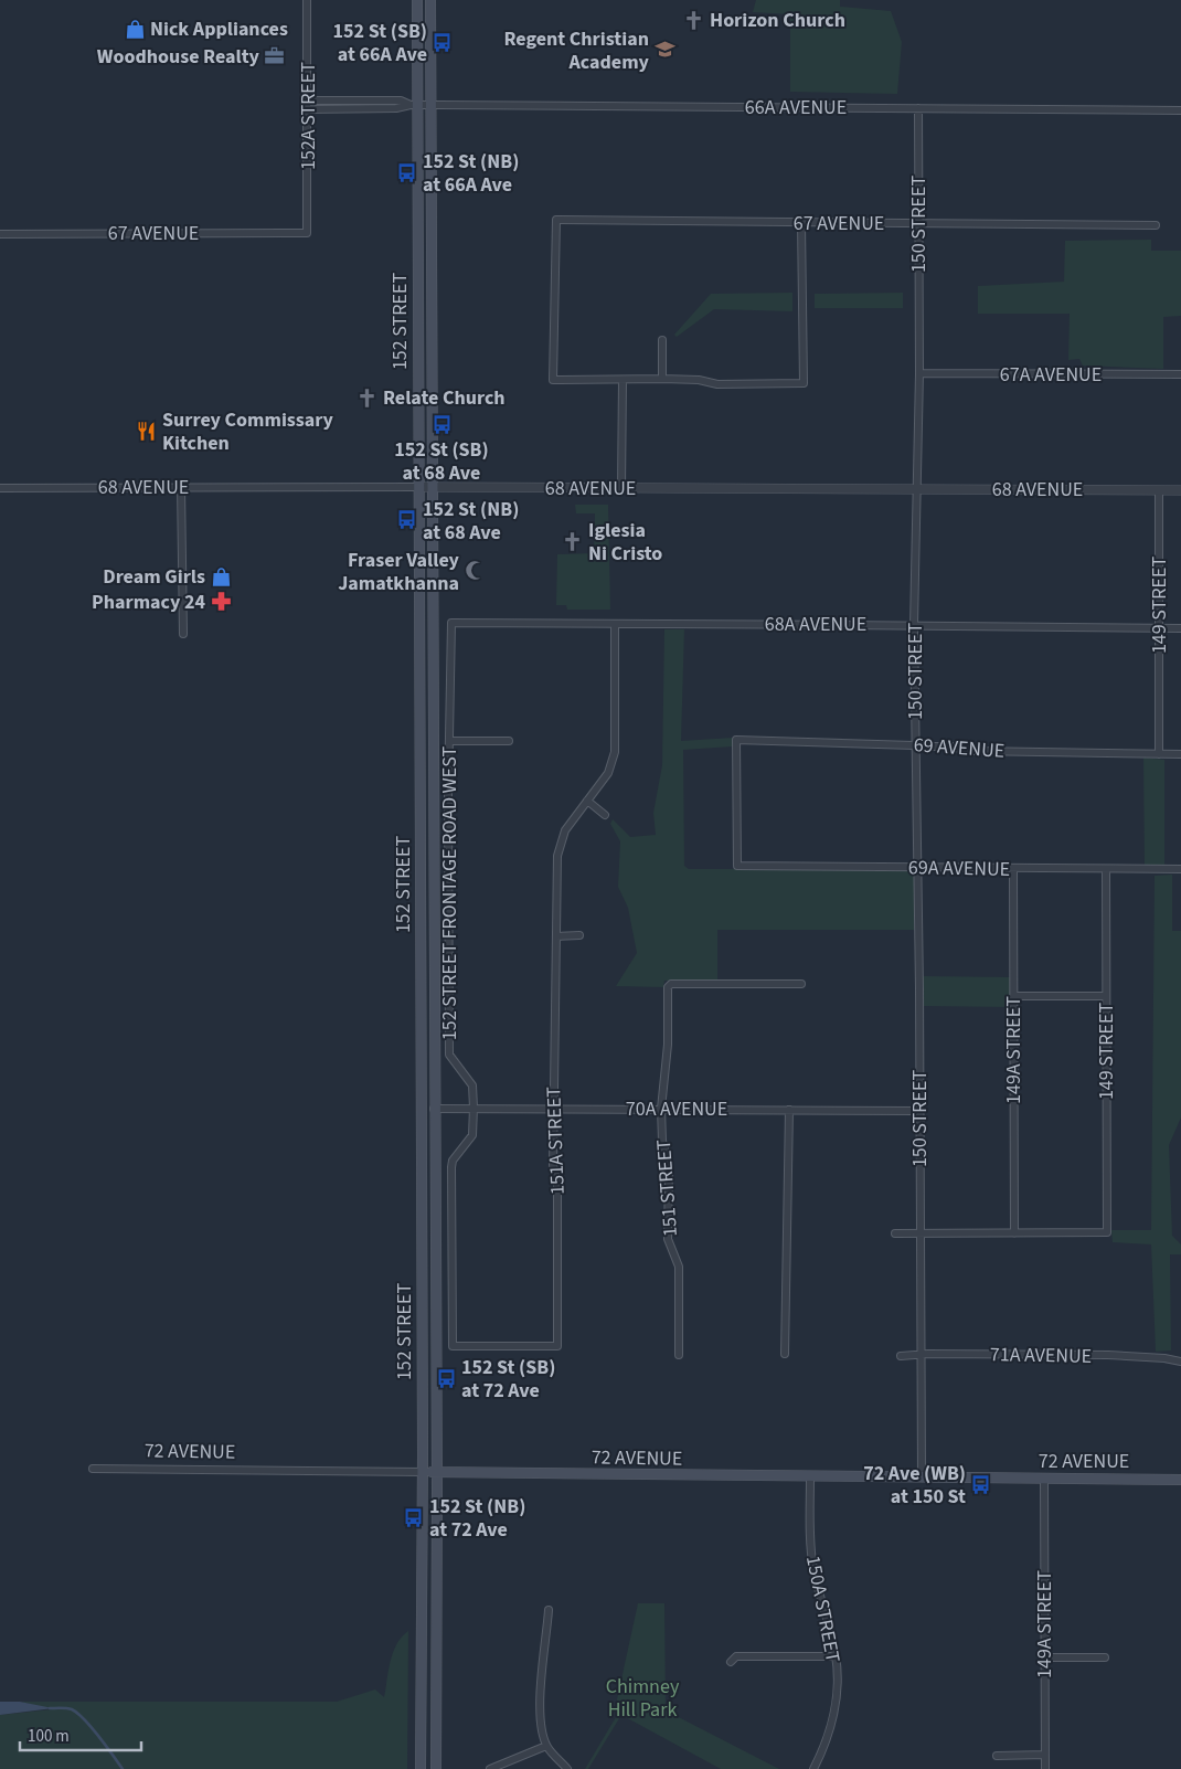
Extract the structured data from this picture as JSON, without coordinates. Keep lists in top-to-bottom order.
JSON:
{
  "streets": {
    "main road": ["152 STREET", "72 AVENUE"],
    "street": [
      "66A AVENUE",
      "152A STREET",
      "67 AVENUE",
      "150 STREET",
      "67A AVENUE",
      "68 AVENUE",
      "149 STREET",
      "68A AVENUE",
      "69 AVENUE",
      "69A AVENUE",
      "152 STREET FRONTAGE ROAD WEST",
      "149A STREET",
      "70A AVENUE",
      "151A STREET",
      "151 STREET",
      "71A AVENUE",
      "150A STREET"
    ]
  },
  "crossings": [
    ["66A AVENUE", "152A STREET"],
    ["66A AVENUE", "150 STREET"],
    ["66A AVENUE", "152 STREET"],
    ["152A STREET", "67 AVENUE"],
    ["67 AVENUE", "150 STREET"],
    ["150 STREET", "67A AVENUE"],
    ["150 STREET", "68 AVENUE"],
    ["150 STREET", "68A AVENUE"],
    ["150 STREET", "69 AVENUE"],
    ["150 STREET", "69A AVENUE"],
    ["150 STREET", "70A AVENUE"],
    ["150 STREET", "71A AVENUE"],
    ["150 STREET", "72 AVENUE"],
    ["152 STREET", "68 AVENUE"],
    ["152 STREET", "70A AVENUE"],
    ["152 STREET", "72 AVENUE"],
    ["68 AVENUE", "149 STREET"],
    ["149 STREET", "68A AVENUE"],
    ["149 STREET", "69 AVENUE"],
    ["149 STREET", "69A AVENUE"],
    ["149 STREET", "149A STREET"],
    ["68A AVENUE", "152 STREET FRONTAGE ROAD WEST"],
    ["68A AVENUE", "151A STREET"],
    ["69 AVENUE", "69A AVENUE"],
    ["69A AVENUE", "149A STREET"],
    ["152 STREET FRONTAGE ROAD WEST", "70A AVENUE"],
    ["152 STREET FRONTAGE ROAD WEST", "151A STREET"],
    ["149A STREET", "72 AVENUE"],
    ["70A AVENUE", "151A STREET"],
    ["70A AVENUE", "151 STREET"],
    ["72 AVENUE", "150A STREET"]
  ],
  "parks": ["Chimney Hill Park"],
  "places": {
    "church": ["Horizon Church", "Relate Church", "Iglesia Ni Cristo"],
    "shop": ["Nick Appliances", "Dream Girls"],
    "bus stop": [
      "152 St (SB) at 66A Ave",
      "152 St (NB) at 66A Ave",
      "152 St (SB) at 68 Ave",
      "152 St (NB) at 68 Ave",
      "152 St (SB) at 72 Ave",
      "72 Ave (WB) at 150 St",
      "152 St (NB) at 72 Ave"
    ],
    "school or university": ["Regent Christian Academy"],
    "office": ["Woodhouse Realty"],
    "restaurant": ["Surrey Commissary Kitchen"],
    "mosque": ["Fraser Valley Jamatkhanna"],
    "pharmacy": ["Pharmacy 24"]
  },
  "scale_bar": "100 m"
}
